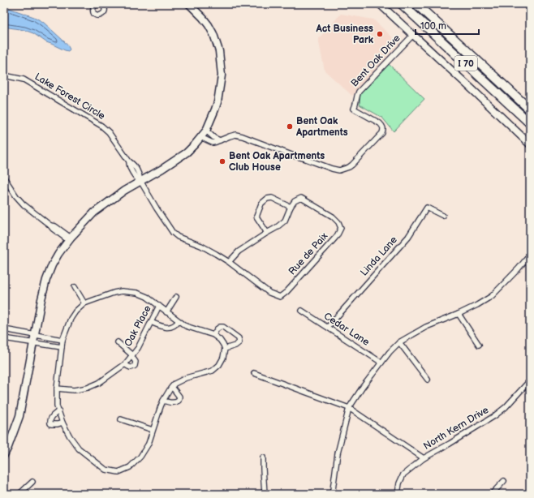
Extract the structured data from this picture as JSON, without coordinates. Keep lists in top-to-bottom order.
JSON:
{
  "streets": {
    "highway": ["I 70"],
    "street": [
      "Bent Oak Drive",
      "Lake Forest Circle",
      "Rue de Paix",
      "Linda Lane",
      "Oak Place",
      "Cedar Lane",
      "North Kern Drive"
    ]
  },
  "crossings": [
    ["Lake Forest Circle", "Rue de Paix"],
    ["Linda Lane", "Cedar Lane"]
  ],
  "places": ["Act Business Park", "Bent Oak Apartments", "Bent Oak Apartments Club House"],
  "scale_bar": "100 m"
}
